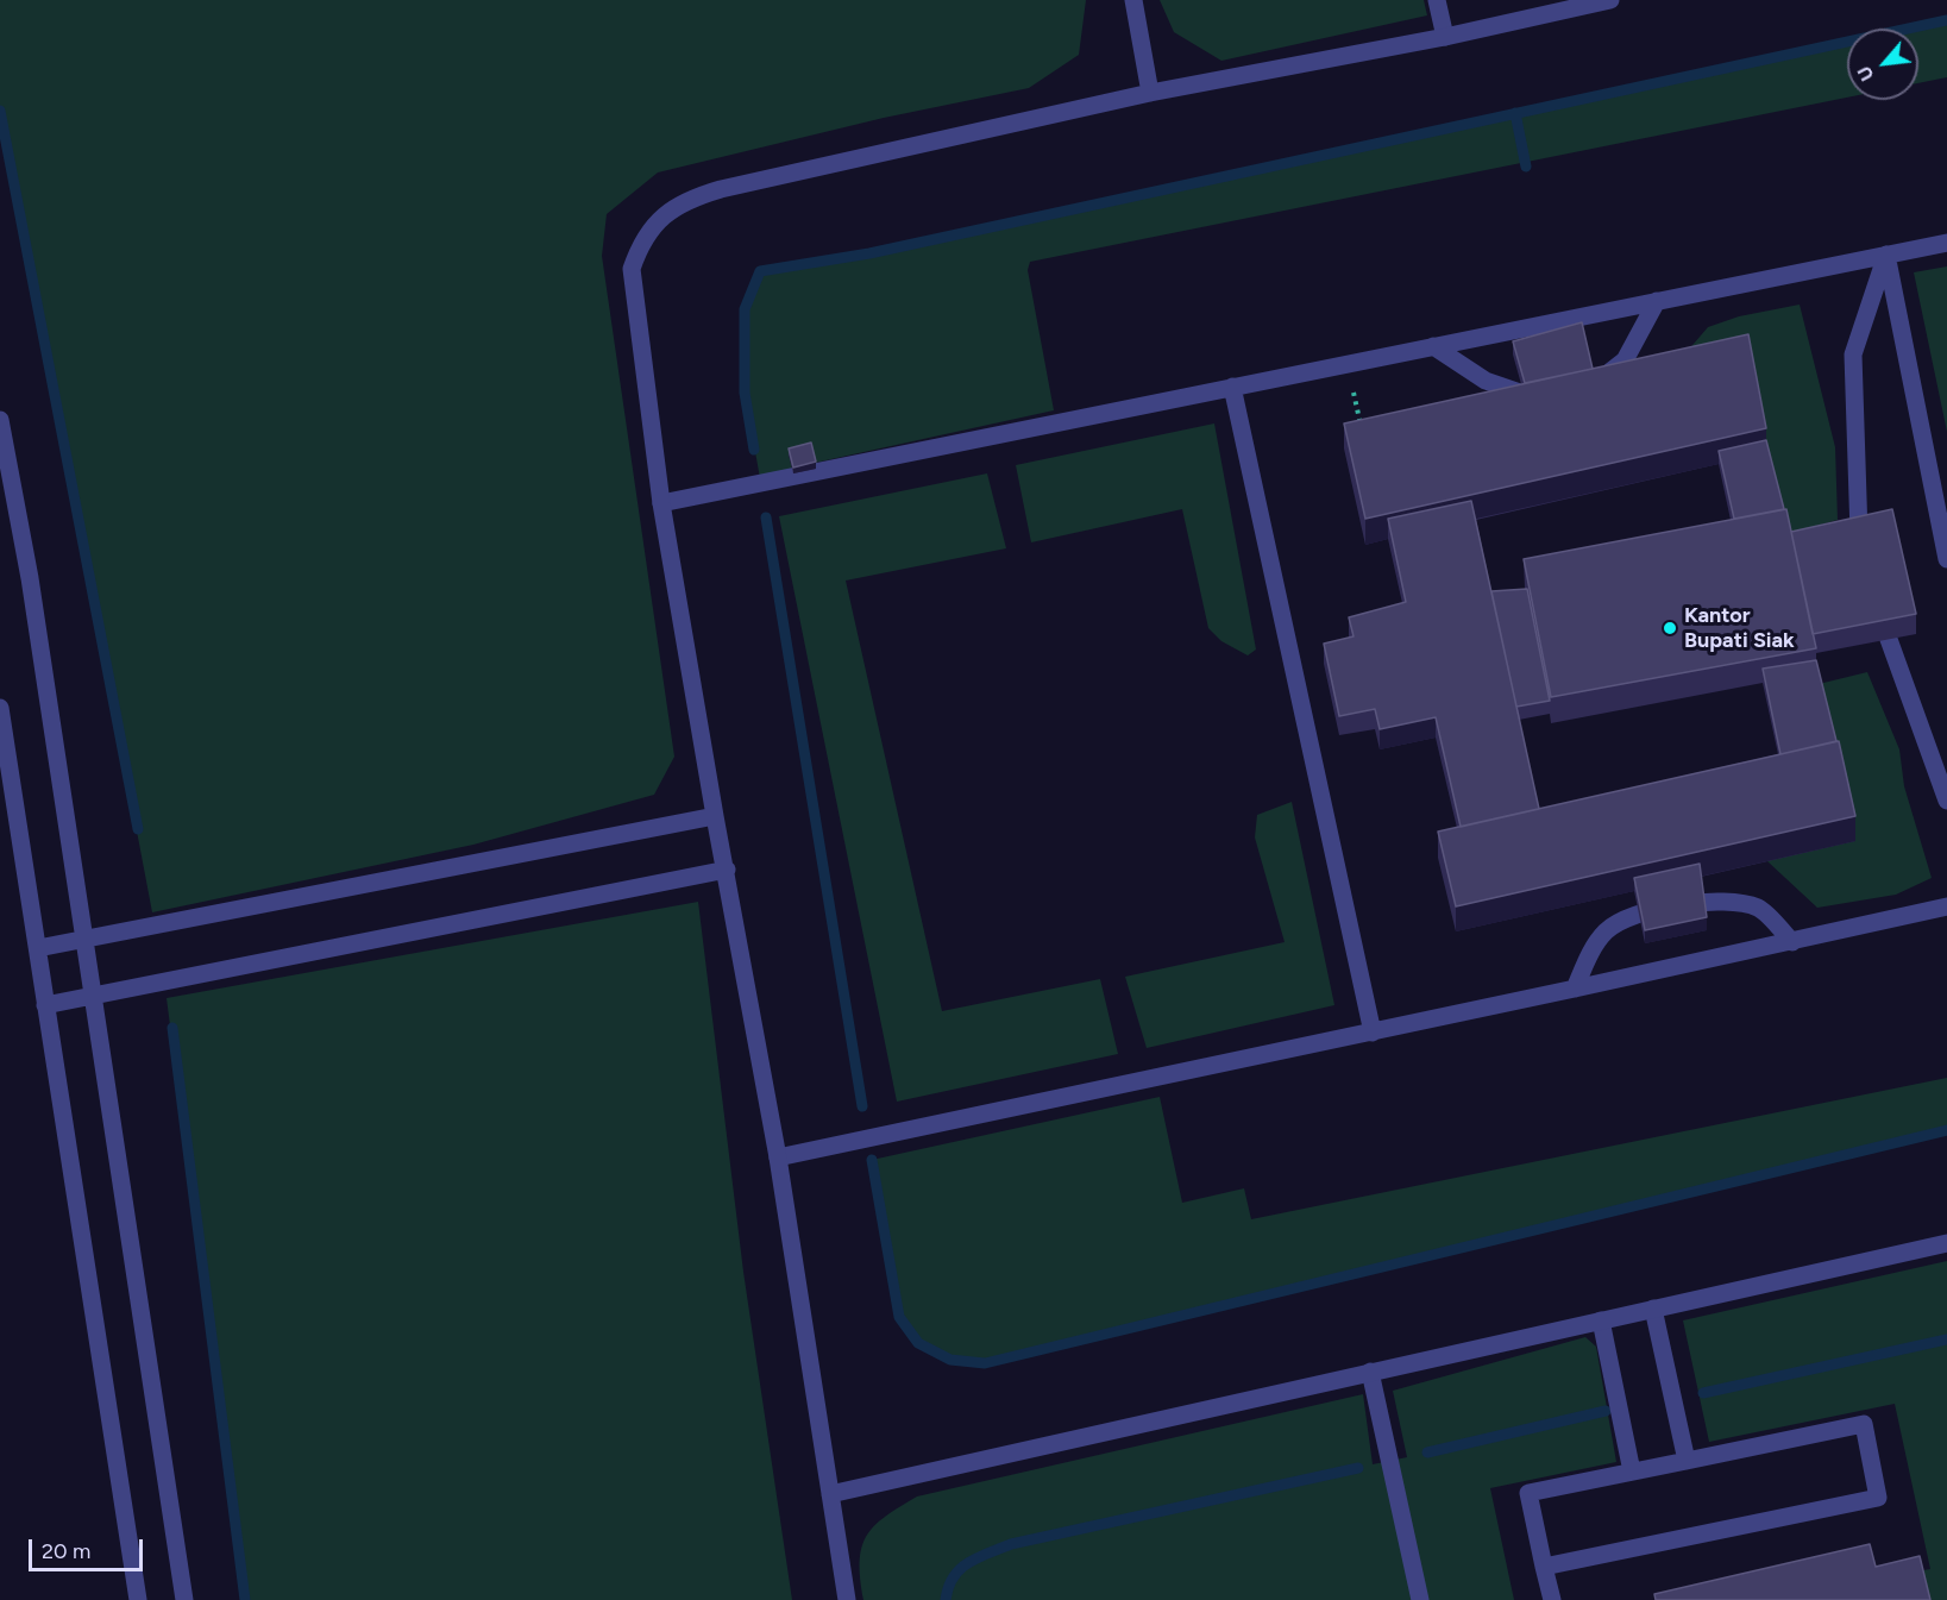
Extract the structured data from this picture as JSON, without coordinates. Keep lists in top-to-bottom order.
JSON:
{
  "places": ["Kantor Bupati Siak"],
  "scale_bar": "20 m",
  "north": "bottom left"
}
